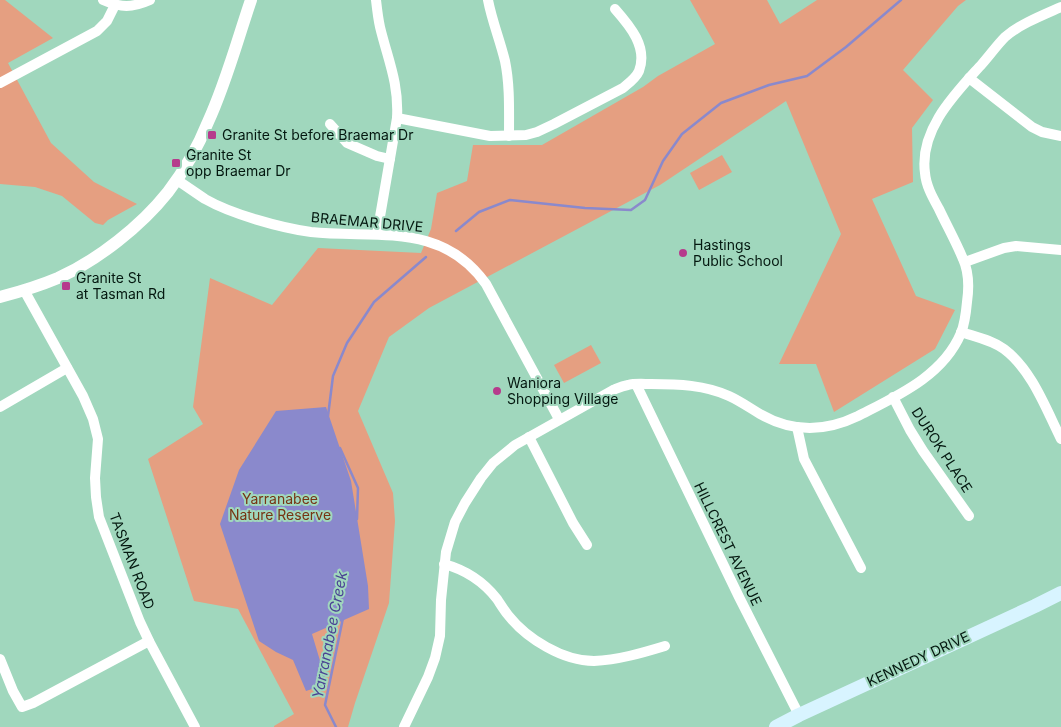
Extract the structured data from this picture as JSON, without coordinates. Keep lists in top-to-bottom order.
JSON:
{
  "streets": {
    "main road": ["KENNEDY DRIVE"],
    "street": [
      "BRAEMAR DRIVE",
      "DUROK PLACE",
      "HILLCREST AVENUE",
      "TASMAN ROAD"
    ]
  },
  "crossings": [
    ["HILLCREST AVENUE", "KENNEDY DRIVE"]
  ],
  "water": ["Yarranabee Creek"],
  "parks": ["Yarranabee Nature Reserve"],
  "places": {
    "transit": ["Granite St before Braemar Dr", "Granite St opp Braemar Dr", "Granite St at Tasman Rd"],
    "other": ["Hastings Public School", "Waniora Shopping Village"]
  }
}
